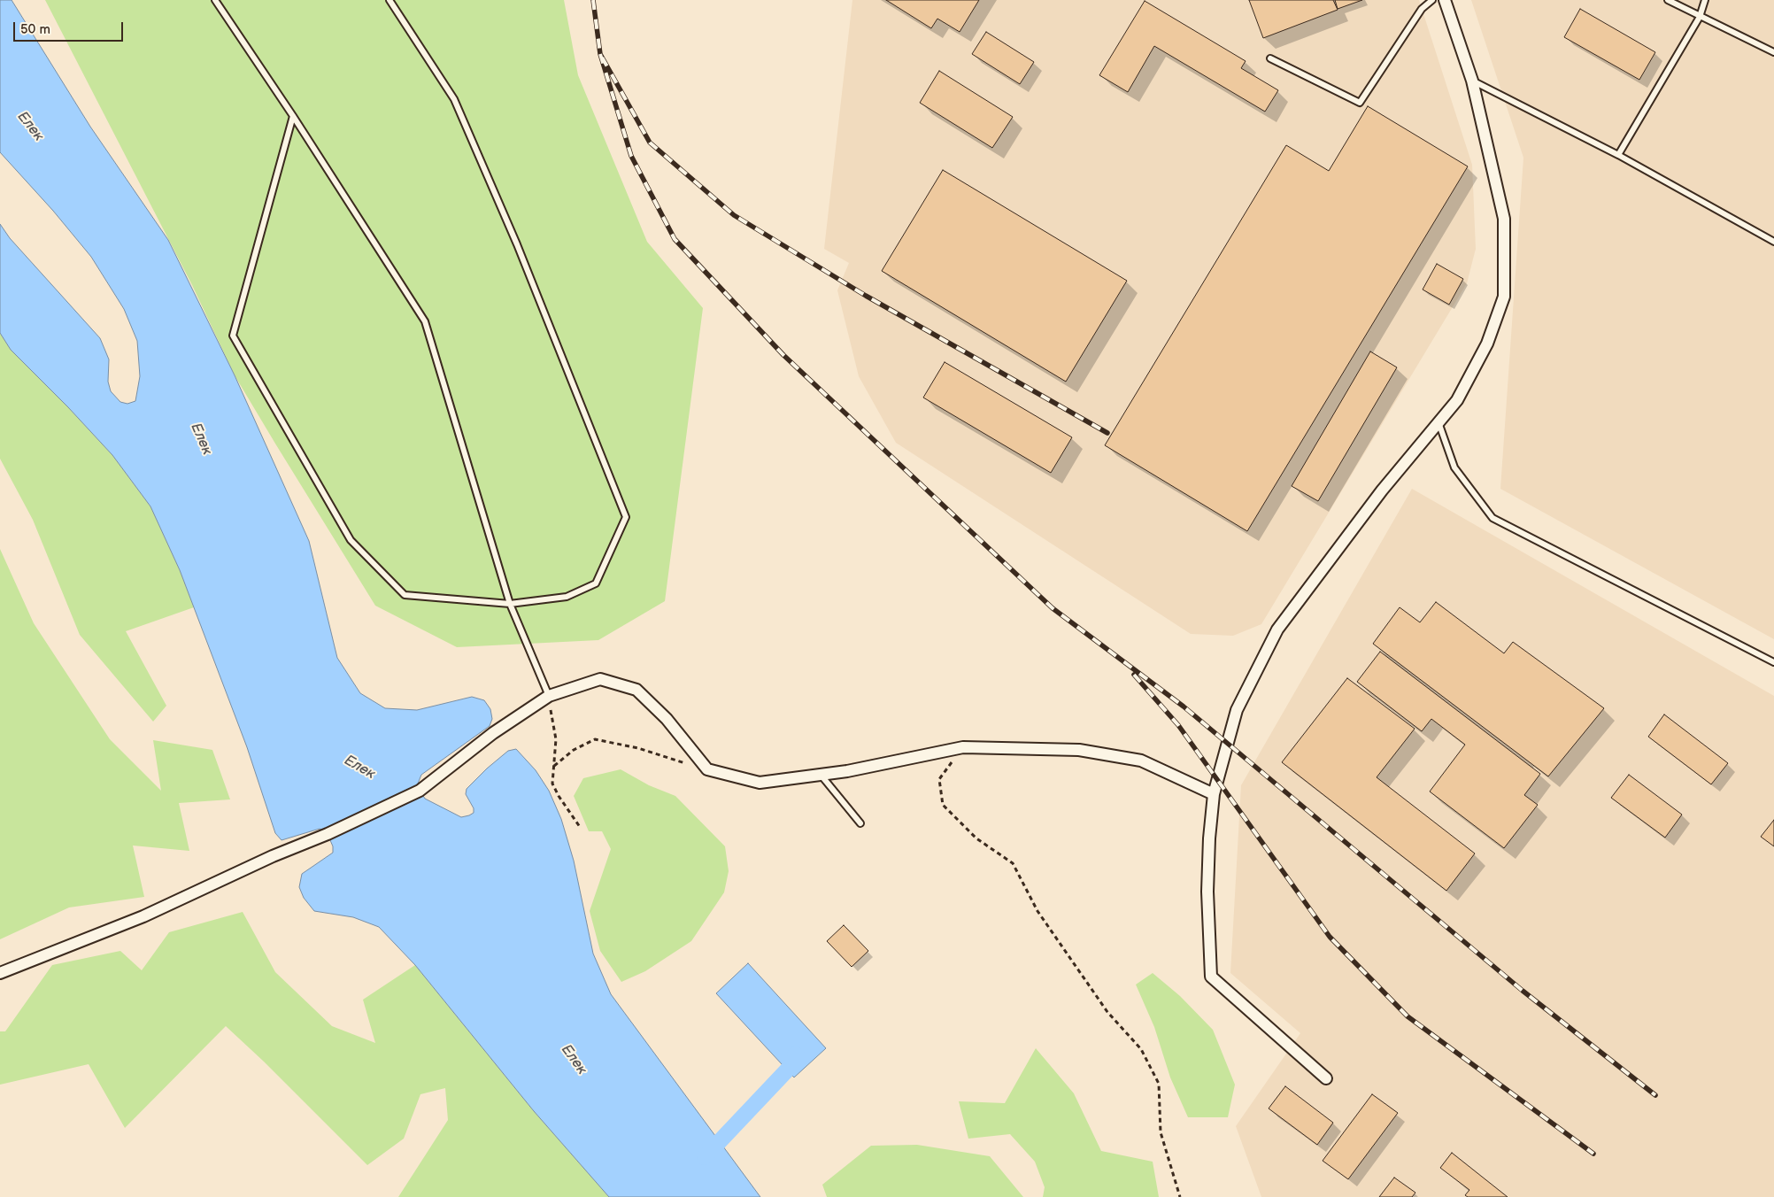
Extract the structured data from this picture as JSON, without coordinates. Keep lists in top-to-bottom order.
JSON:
{
  "water": ["Елек"],
  "scale_bar": "50 m"
}
